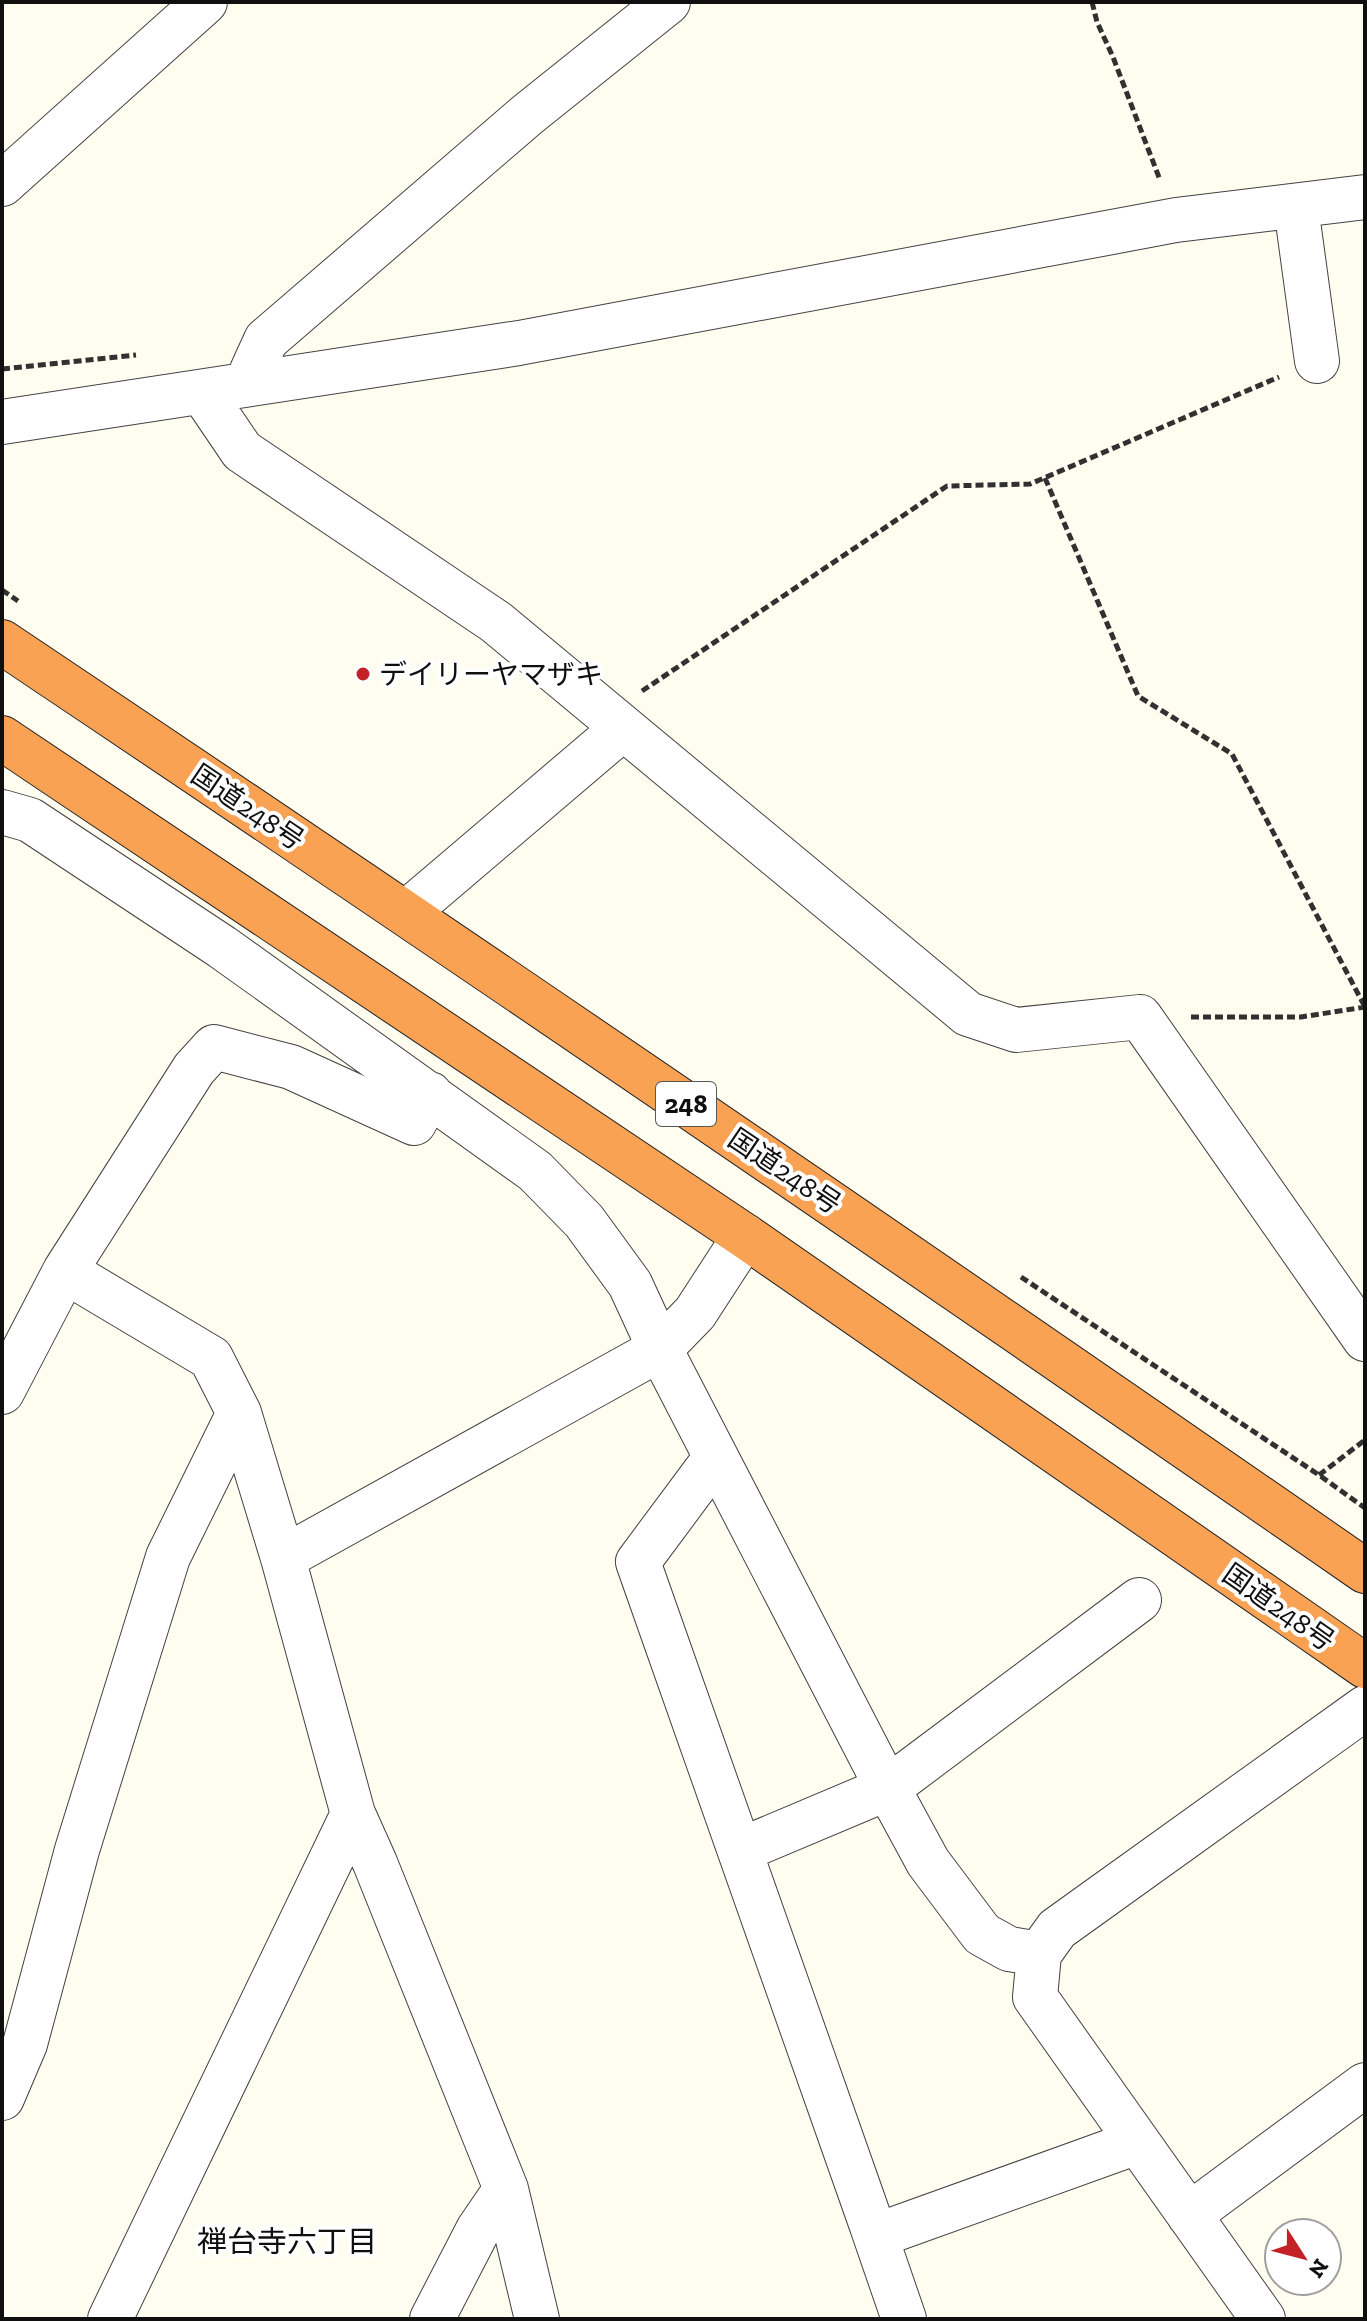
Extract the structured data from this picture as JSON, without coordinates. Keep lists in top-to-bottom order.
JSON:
{
  "streets": {
    "highway": ["国道248号", "248"]
  },
  "districts": ["禅台寺六丁目"],
  "places": ["デイリーヤマザキ"],
  "north": "bottom right"
}
